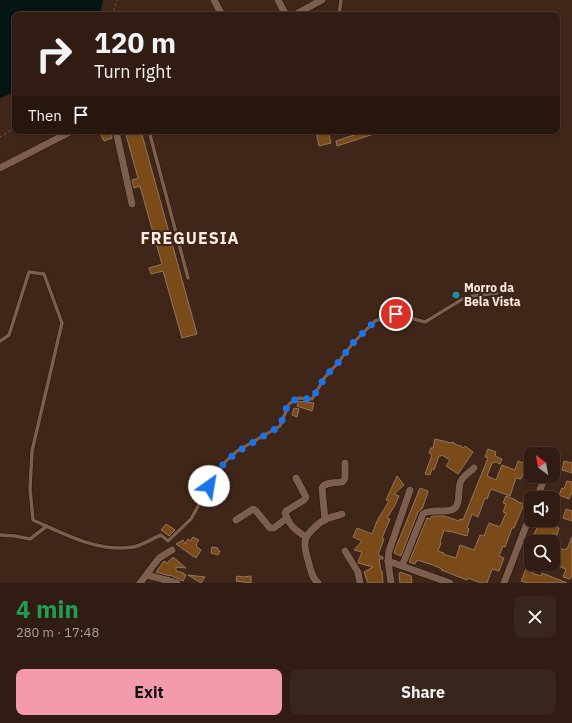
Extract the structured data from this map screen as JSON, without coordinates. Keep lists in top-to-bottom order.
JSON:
{
  "districts": ["FREGUESIA"],
  "places": ["Morro da Bela Vista"],
  "north": "top left",
  "page": {
    "turn": ["120 m", "Turn right"],
    "then": "Then",
    "heading": ["4 min", "280 m · 17:48"],
    "buttons": ["Exit", "Share"]
  }
}
